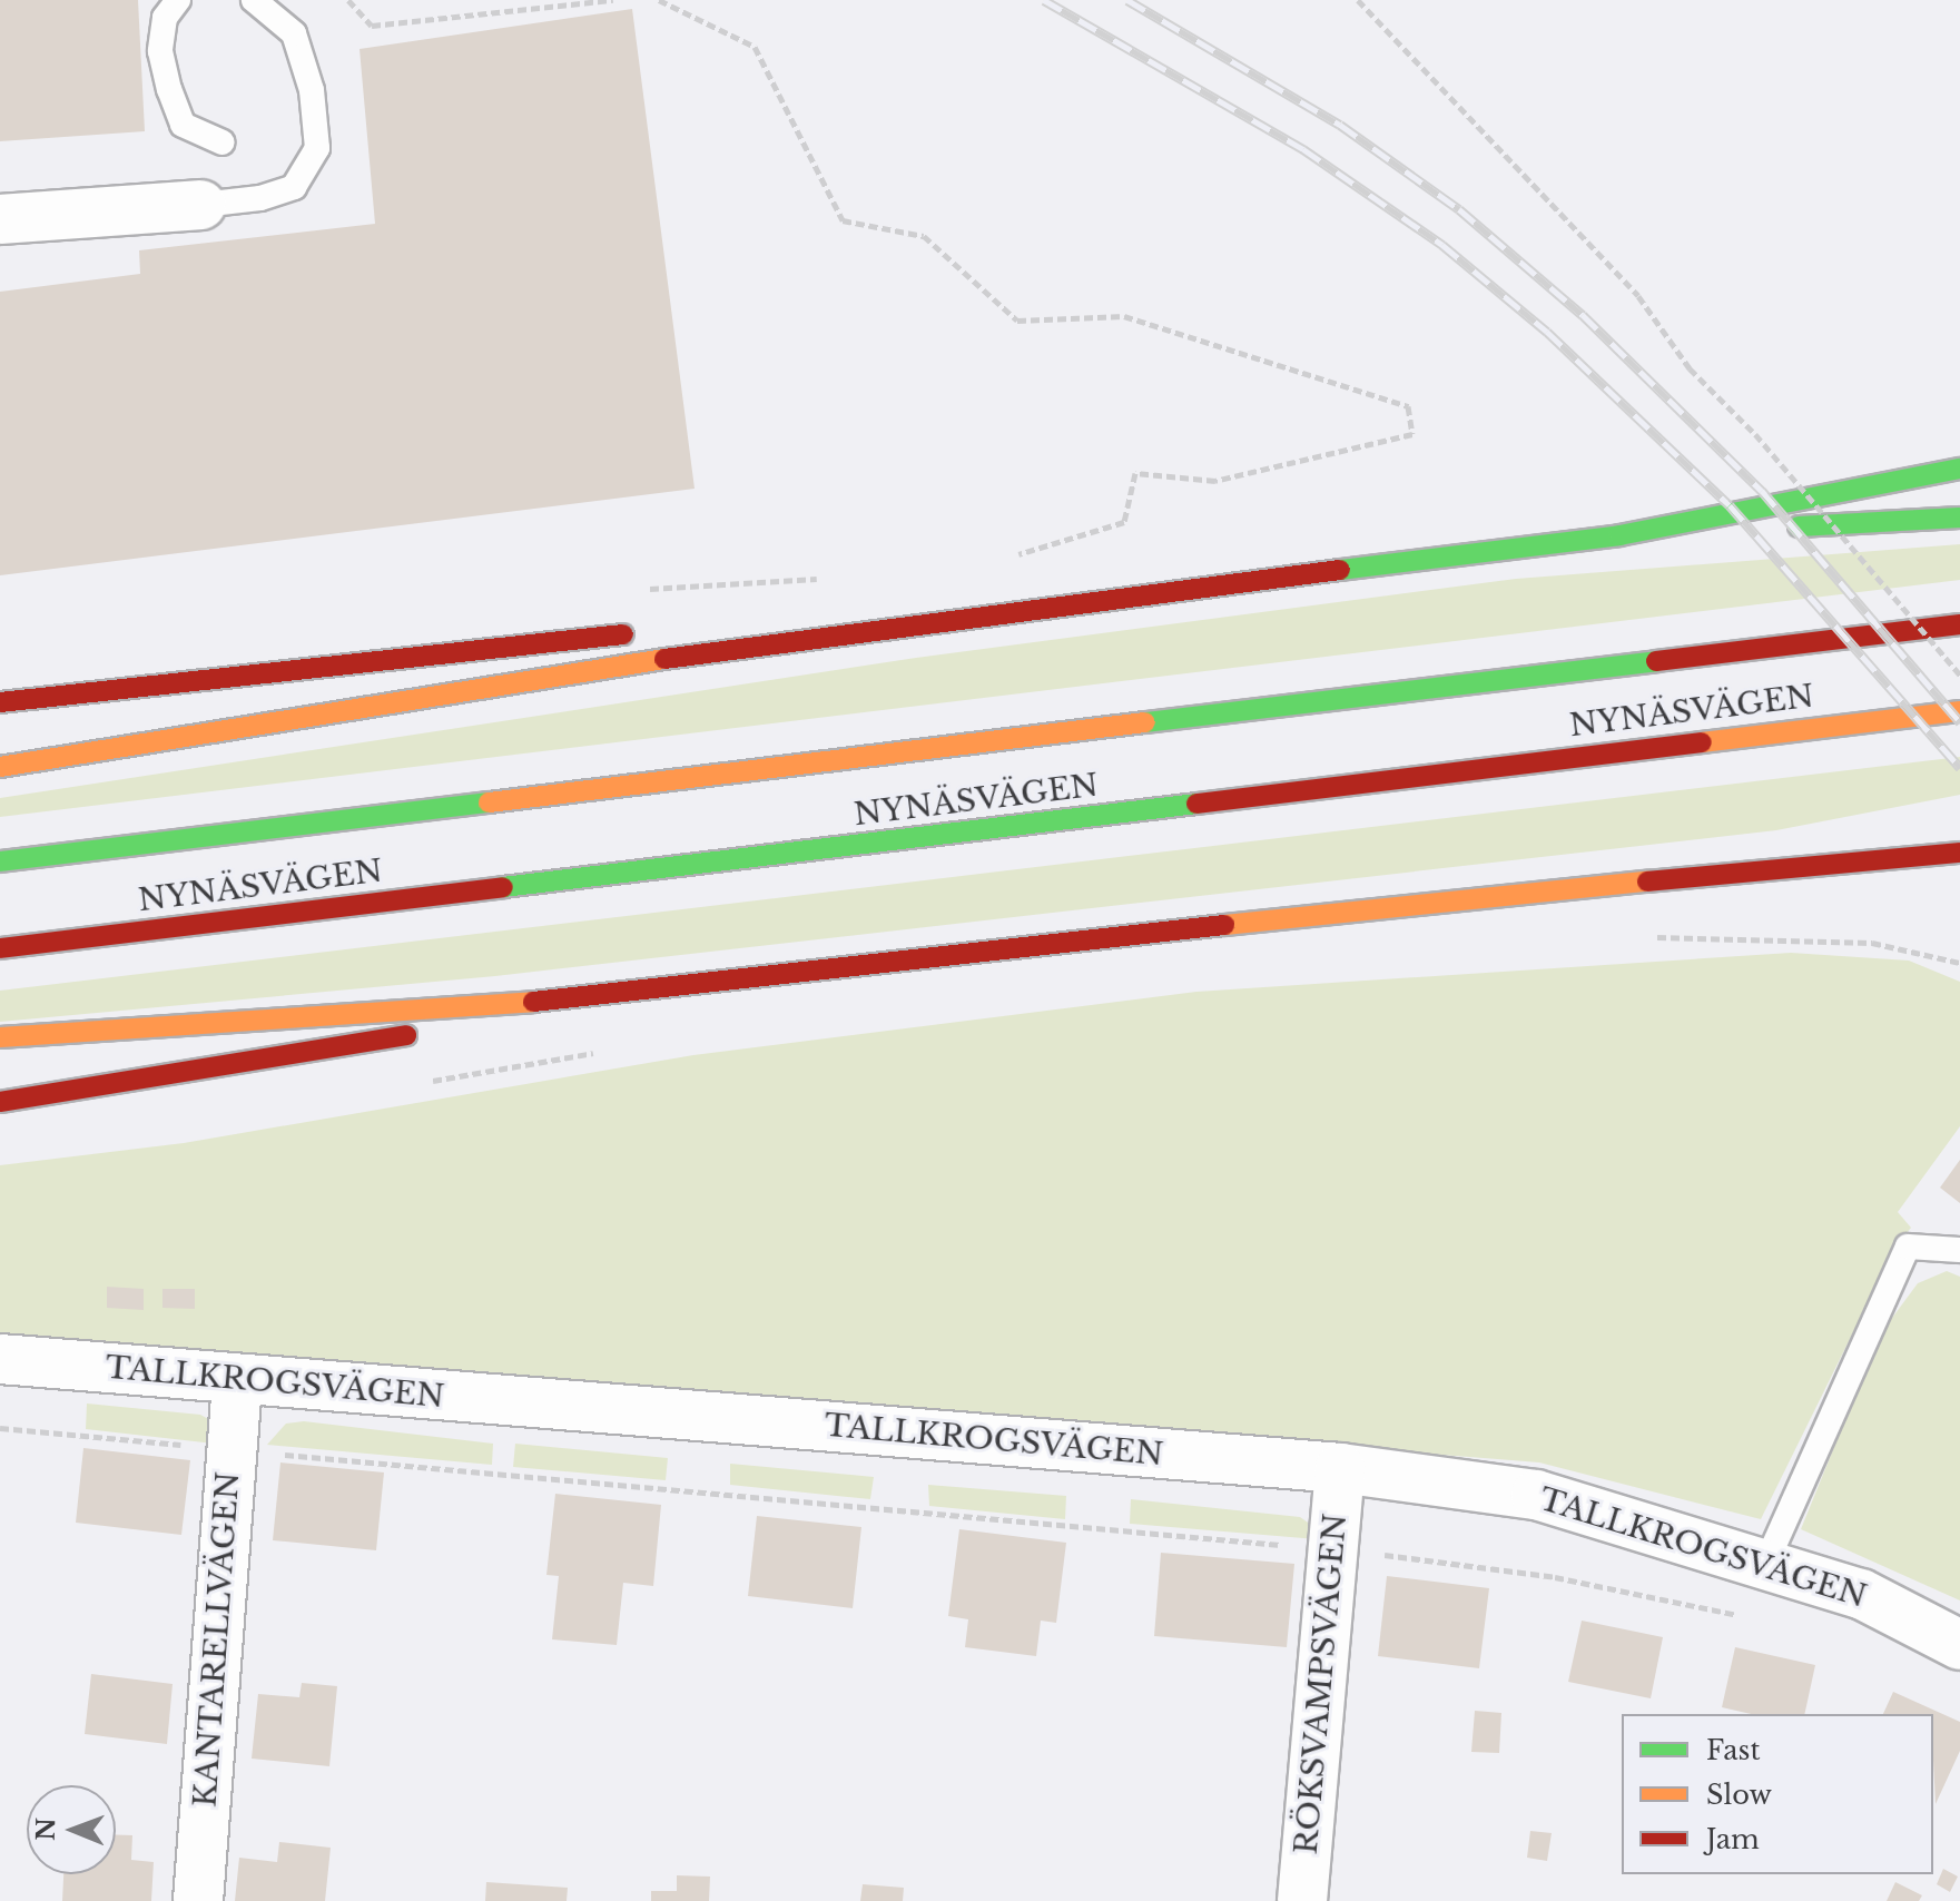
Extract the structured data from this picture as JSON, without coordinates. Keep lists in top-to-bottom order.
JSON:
{
  "streets": {
    "highway": ["NYNÄSVÄGEN"],
    "street": ["TALLKROGSVÄGEN", "KANTARELLVÄGEN", "RÖKSVAMPSVÄGEN"]
  },
  "crossings": [
    ["TALLKROGSVÄGEN", "KANTARELLVÄGEN"],
    ["TALLKROGSVÄGEN", "RÖKSVAMPSVÄGEN"]
  ],
  "legend": ["Fast", "Slow", "Jam"],
  "north": "left"
}
